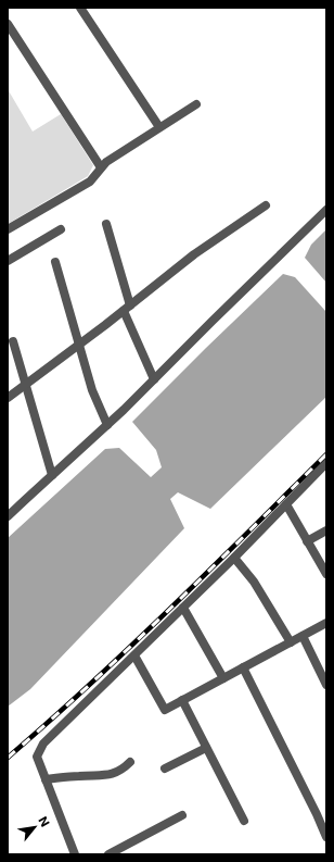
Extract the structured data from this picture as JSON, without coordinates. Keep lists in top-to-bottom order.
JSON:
{
  "north": "top right"
}
